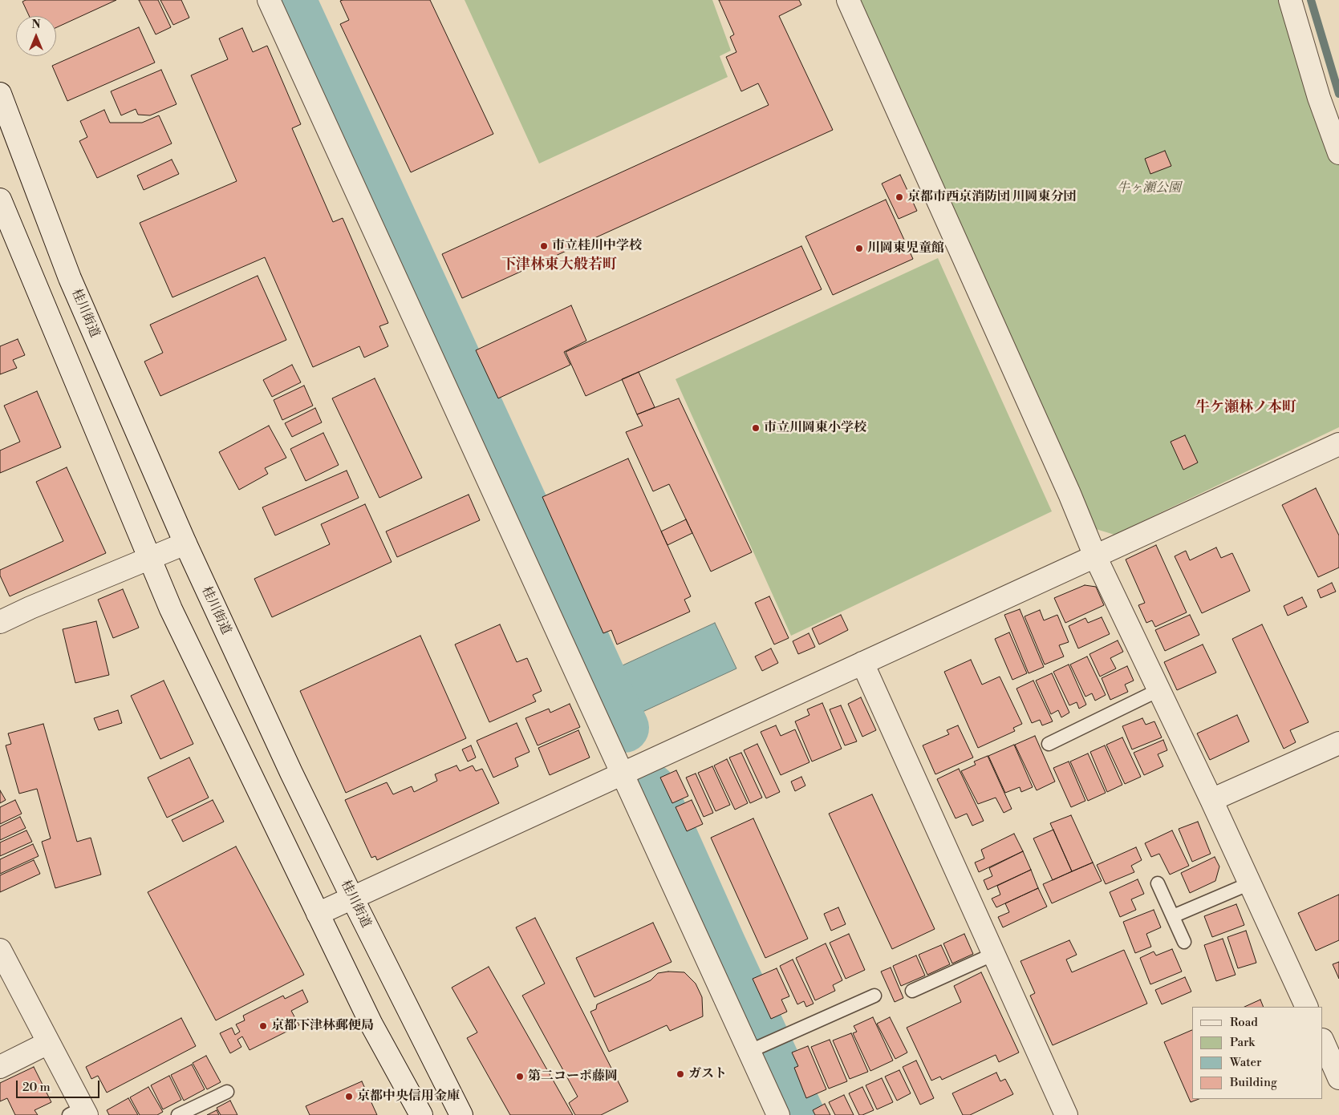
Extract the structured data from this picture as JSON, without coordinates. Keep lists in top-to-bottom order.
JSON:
{
  "streets": {
    "street": ["桂川街道"]
  },
  "districts": ["下津林東大般若町", "牛ケ瀬林ノ本町"],
  "parks": ["牛ヶ瀬公園"],
  "places": [
    "京都市西京消防団 川岡東分団",
    "市立桂川中学校",
    "川岡東児童館",
    "市立川岡東小学校",
    "京都下津林郵便局",
    "ガスト",
    "第二コーポ藤岡",
    "京都中央信用金庫"
  ],
  "legend": [
    "Road",
    "Park",
    "Water",
    "Building"
  ],
  "scale_bar": "20 m",
  "north": "top"
}
